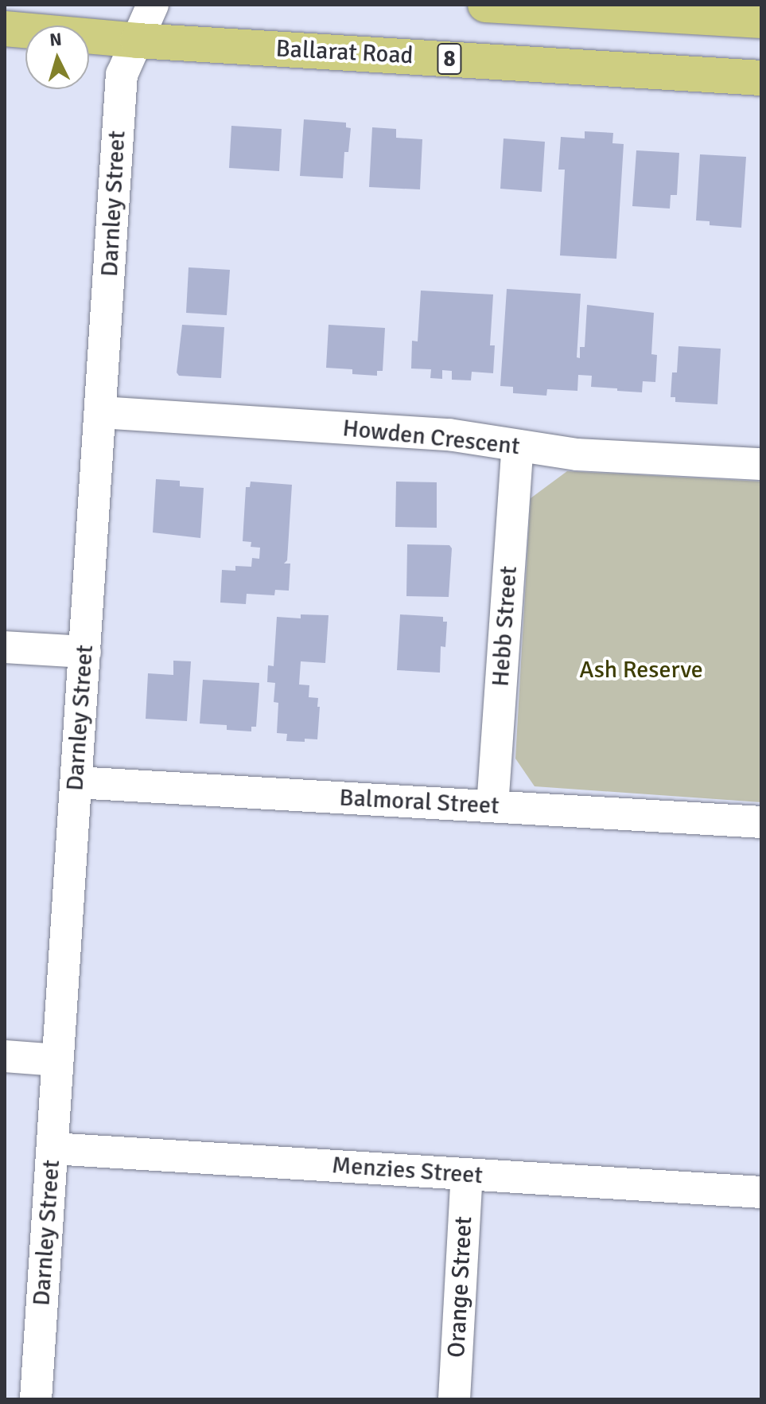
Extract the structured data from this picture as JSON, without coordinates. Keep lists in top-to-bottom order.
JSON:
{
  "streets": {
    "highway": ["Ballarat Road", "8"],
    "street": [
      "Darnley Street",
      "Howden Crescent",
      "Hebb Street",
      "Balmoral Street",
      "Menzies Street",
      "Orange Street"
    ]
  },
  "crossings": [
    ["Ballarat Road", "Darnley Street"],
    ["Darnley Street", "Howden Crescent"],
    ["Darnley Street", "Balmoral Street"],
    ["Darnley Street", "Menzies Street"],
    ["Howden Crescent", "Hebb Street"],
    ["Hebb Street", "Balmoral Street"],
    ["Menzies Street", "Orange Street"]
  ],
  "parks": ["Ash Reserve"],
  "north": "top"
}
